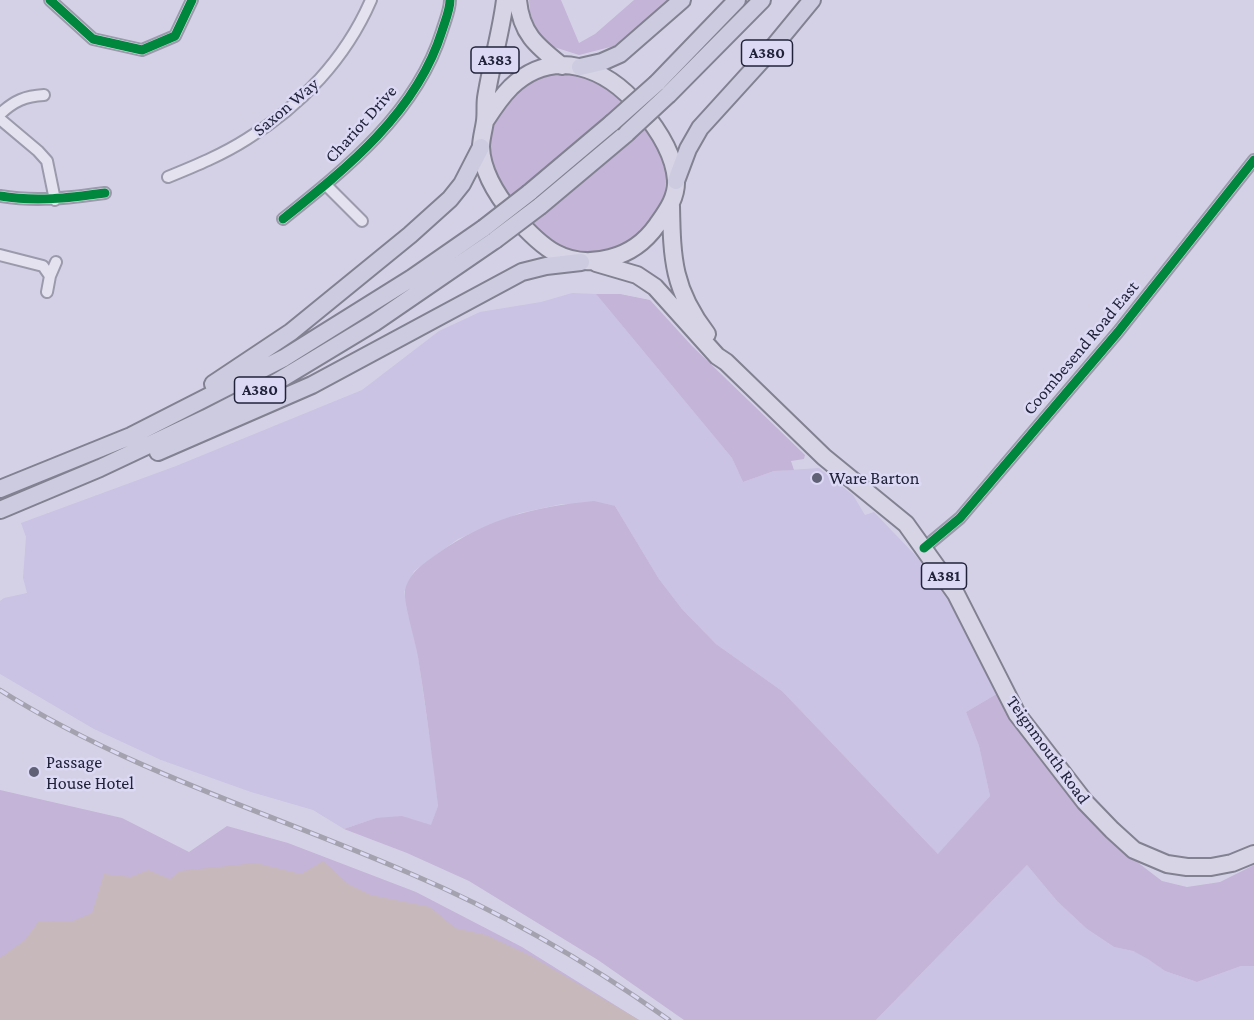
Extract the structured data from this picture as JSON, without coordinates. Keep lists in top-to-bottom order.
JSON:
{
  "streets": {
    "highway": ["A380"],
    "main road": ["A383", "A381", "Teignmouth Road"],
    "street": ["Saxon Way", "Chariot Drive", "Coombesend Road East"]
  },
  "crossings": [
    ["A380", "Teignmouth Road"],
    ["Coombesend Road East", "Teignmouth Road"]
  ],
  "places": ["Ware Barton", "Passage House Hotel"]
}
